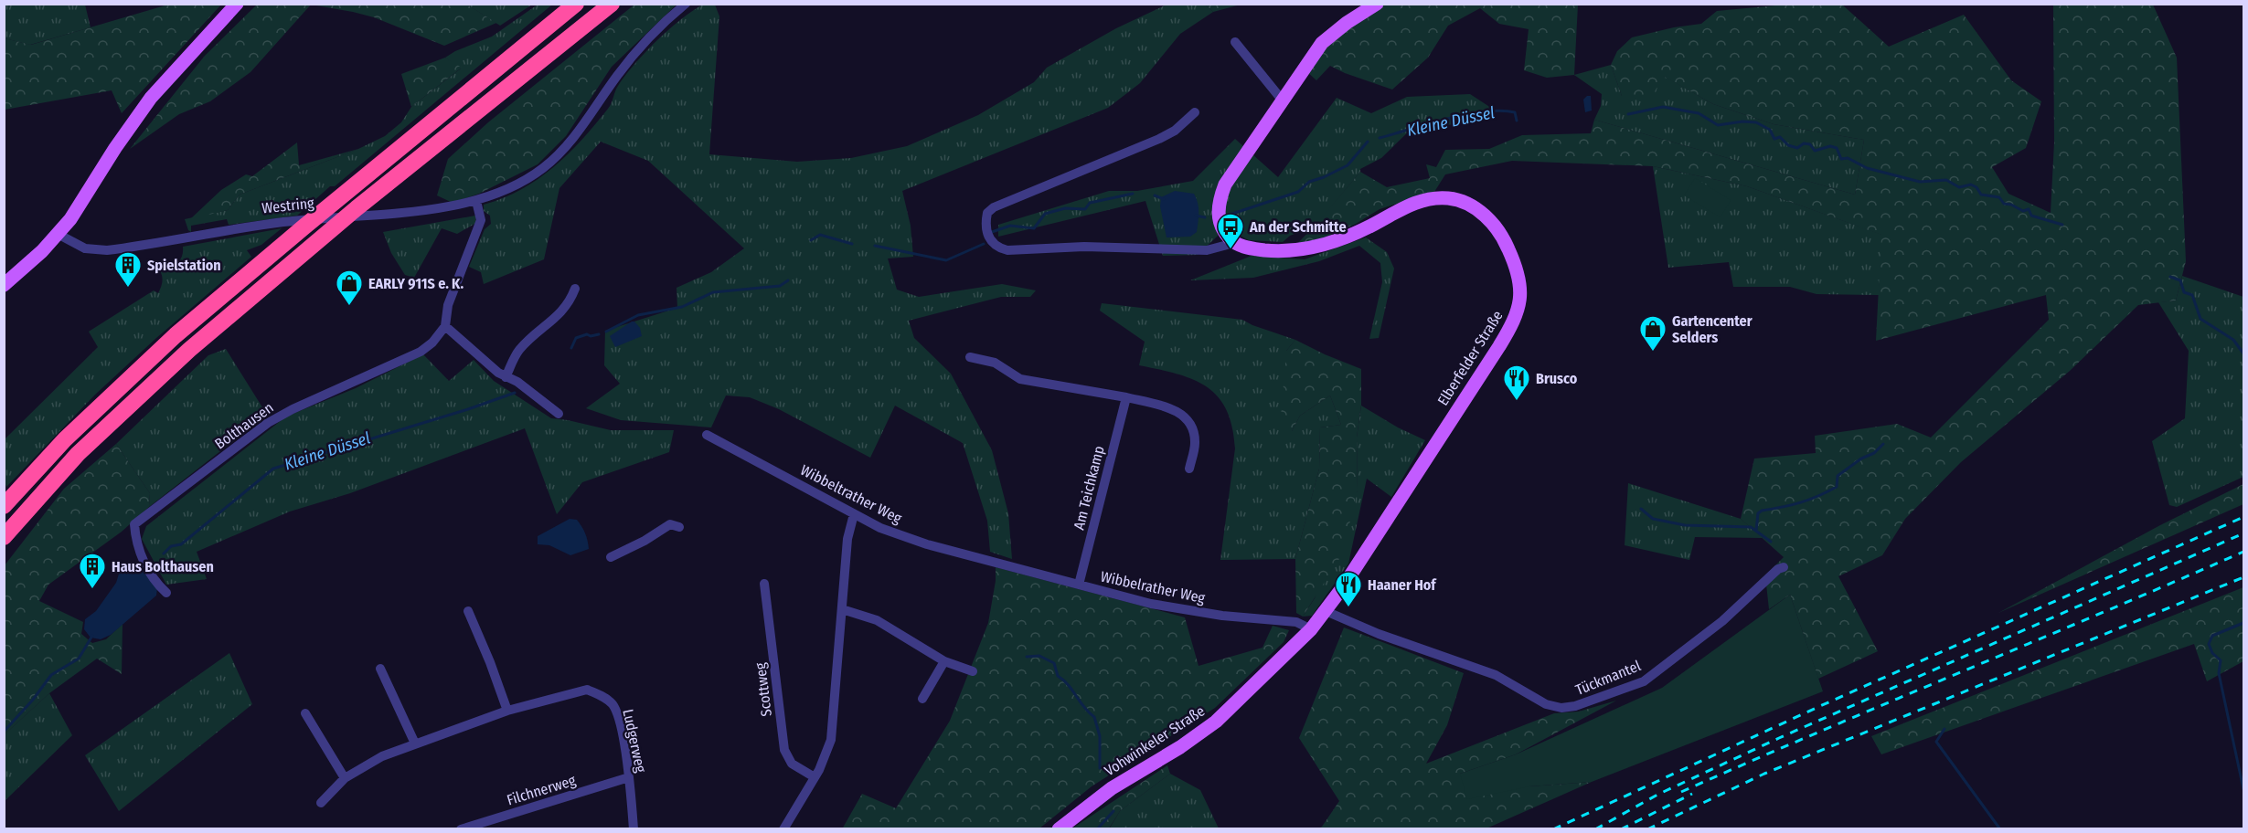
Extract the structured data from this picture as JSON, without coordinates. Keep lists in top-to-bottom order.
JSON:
{
  "streets": {
    "main road": ["Elberfelder Straße", "Vohwinkeler Straße"],
    "street": [
      "Westring",
      "Bolthausen",
      "Am Teichkamp",
      "Wibbeltrather Weg",
      "Wibbelrather Weg",
      "Tückmantel",
      "Scottweg",
      "Ludgerweg",
      "Filchnerweg"
    ]
  },
  "crossings": [
    ["Elberfelder Straße", "Wibbelrather Weg"],
    ["Elberfelder Straße", "Tückmantel"],
    ["Elberfelder Straße", "Vohwinkeler Straße"],
    ["Am Teichkamp", "Wibbelrather Weg"],
    ["Wibbeltrather Weg", "Wibbelrather Weg"],
    ["Wibbelrather Weg", "Vohwinkeler Straße"],
    ["Ludgerweg", "Filchnerweg"]
  ],
  "water": ["Kleine Düssel"],
  "places": {
    "bus stop": ["An der Schmitte"],
    "building": ["Spielstation", "Haus Bolthausen"],
    "shop": ["EARLY 911S e. K.", "Gartencenter Selders"],
    "restaurant": ["Brusco", "Haaner Hof"]
  }
}
